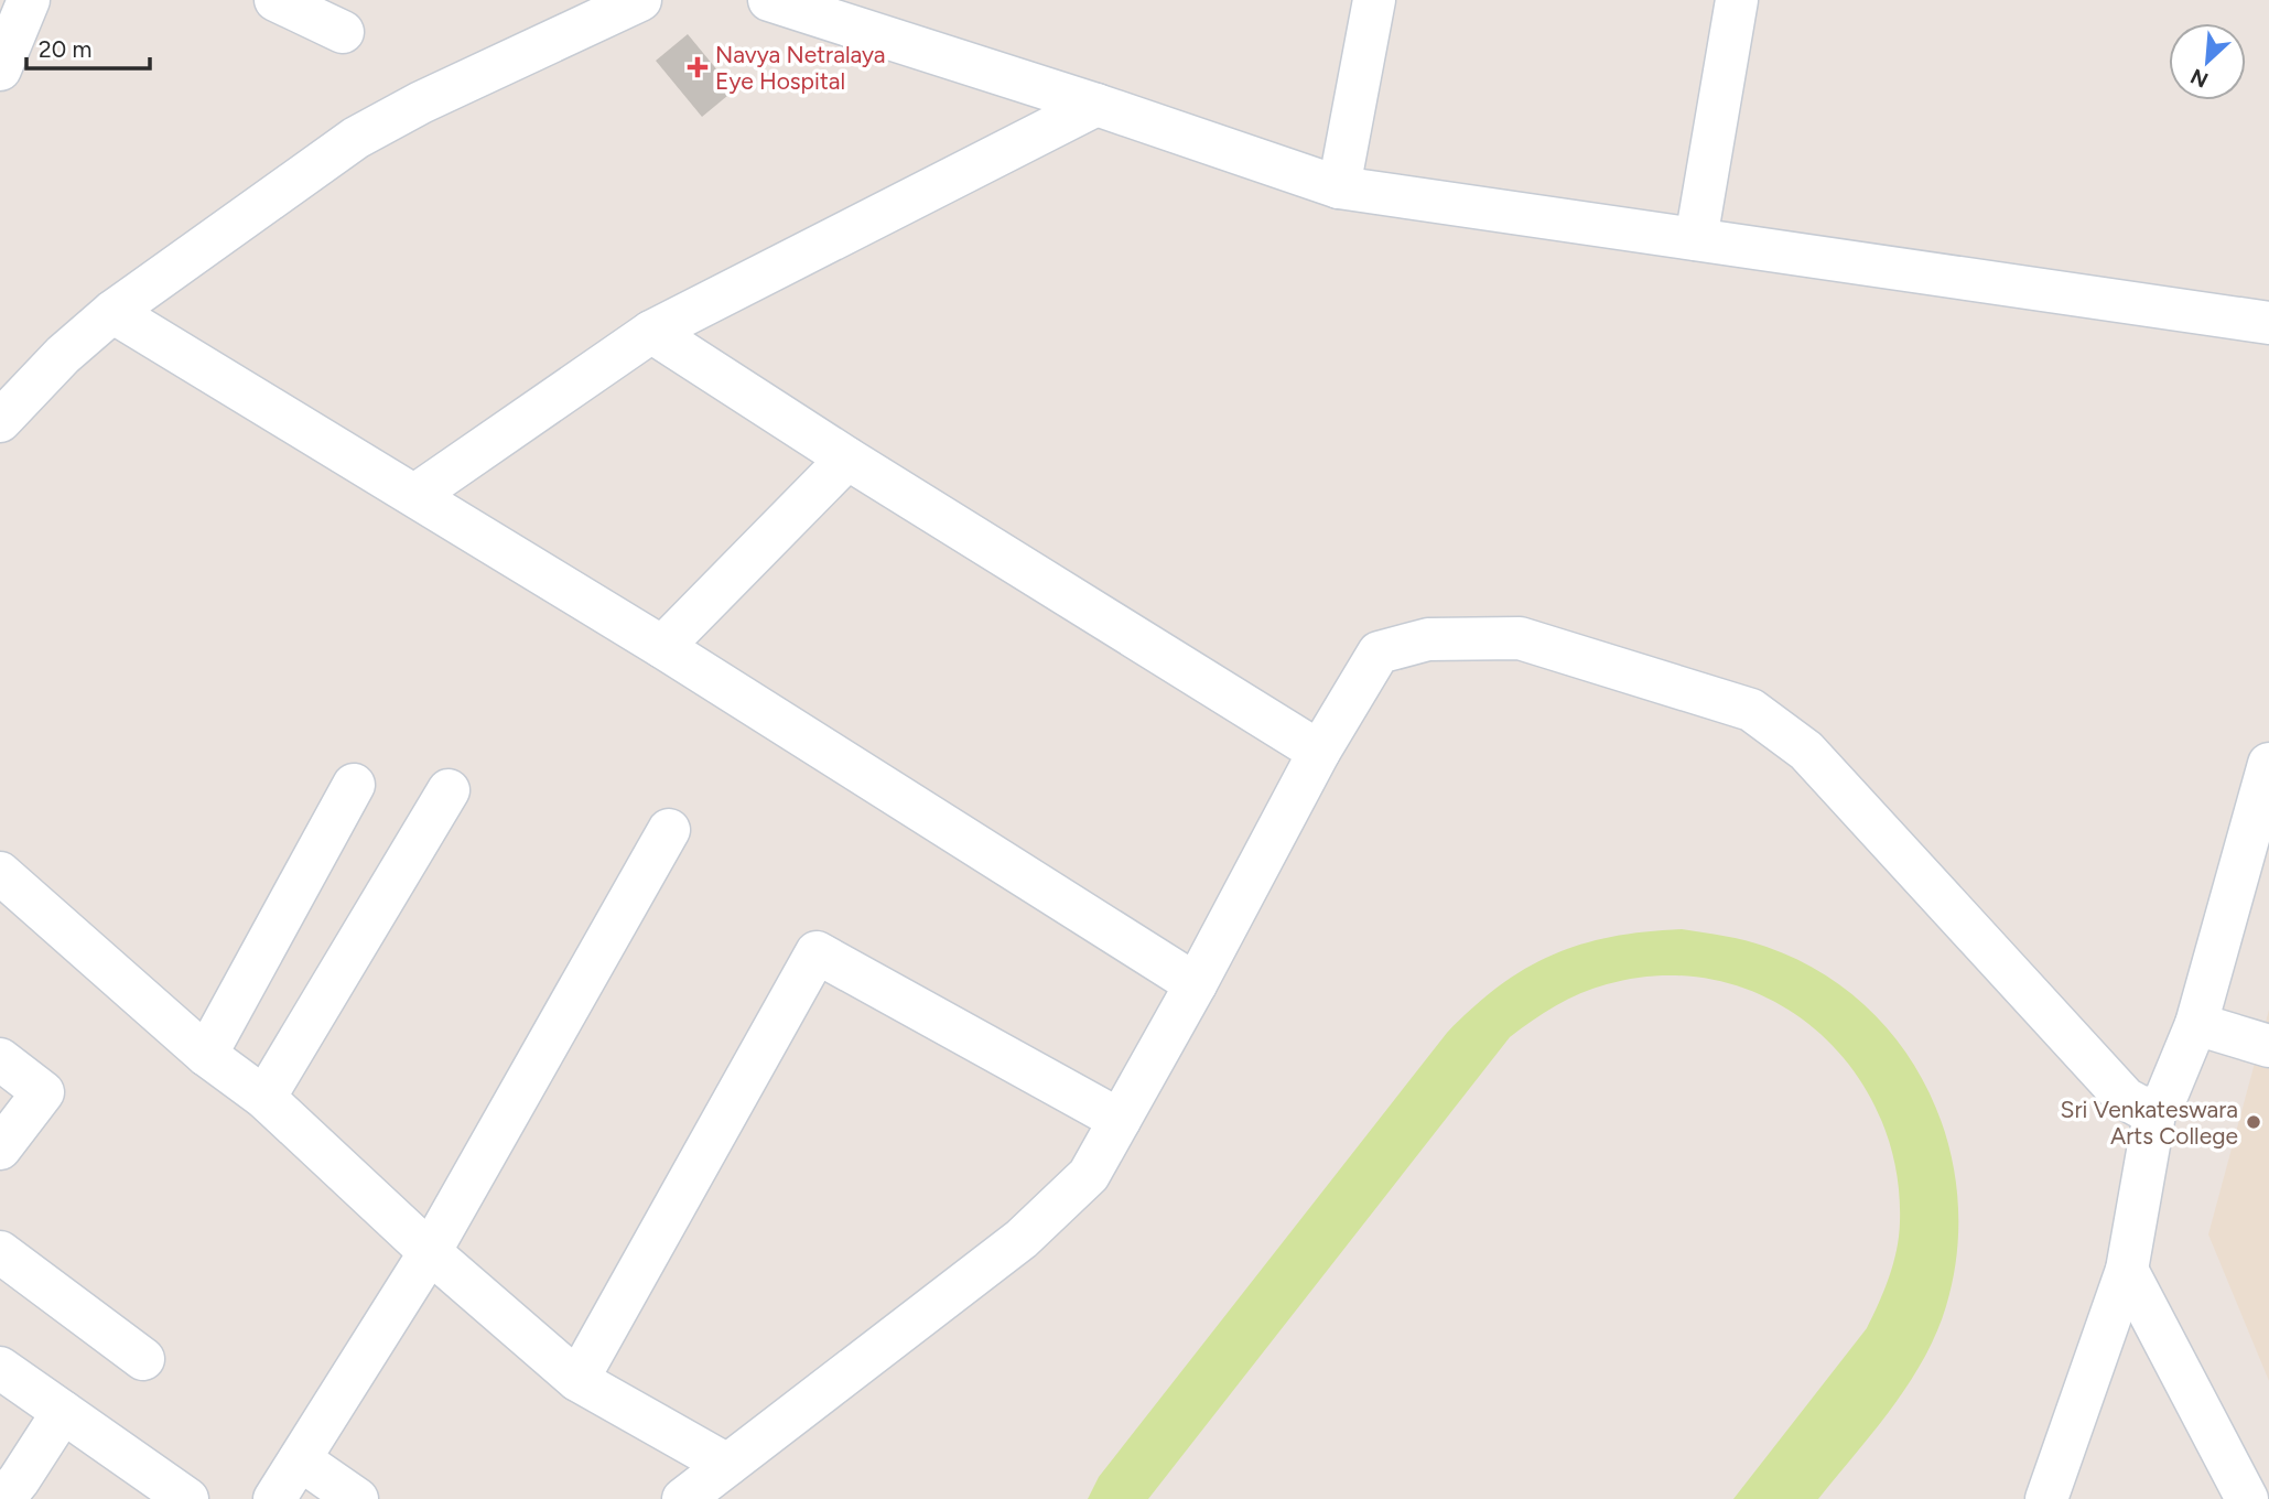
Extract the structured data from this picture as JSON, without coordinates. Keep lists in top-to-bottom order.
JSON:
{
  "places": {
    "health": ["Navya Netralaya Eye Hospital"],
    "other": ["Sri Venkateswara Arts College"]
  },
  "scale_bar": "20 m",
  "north": "bottom left"
}
